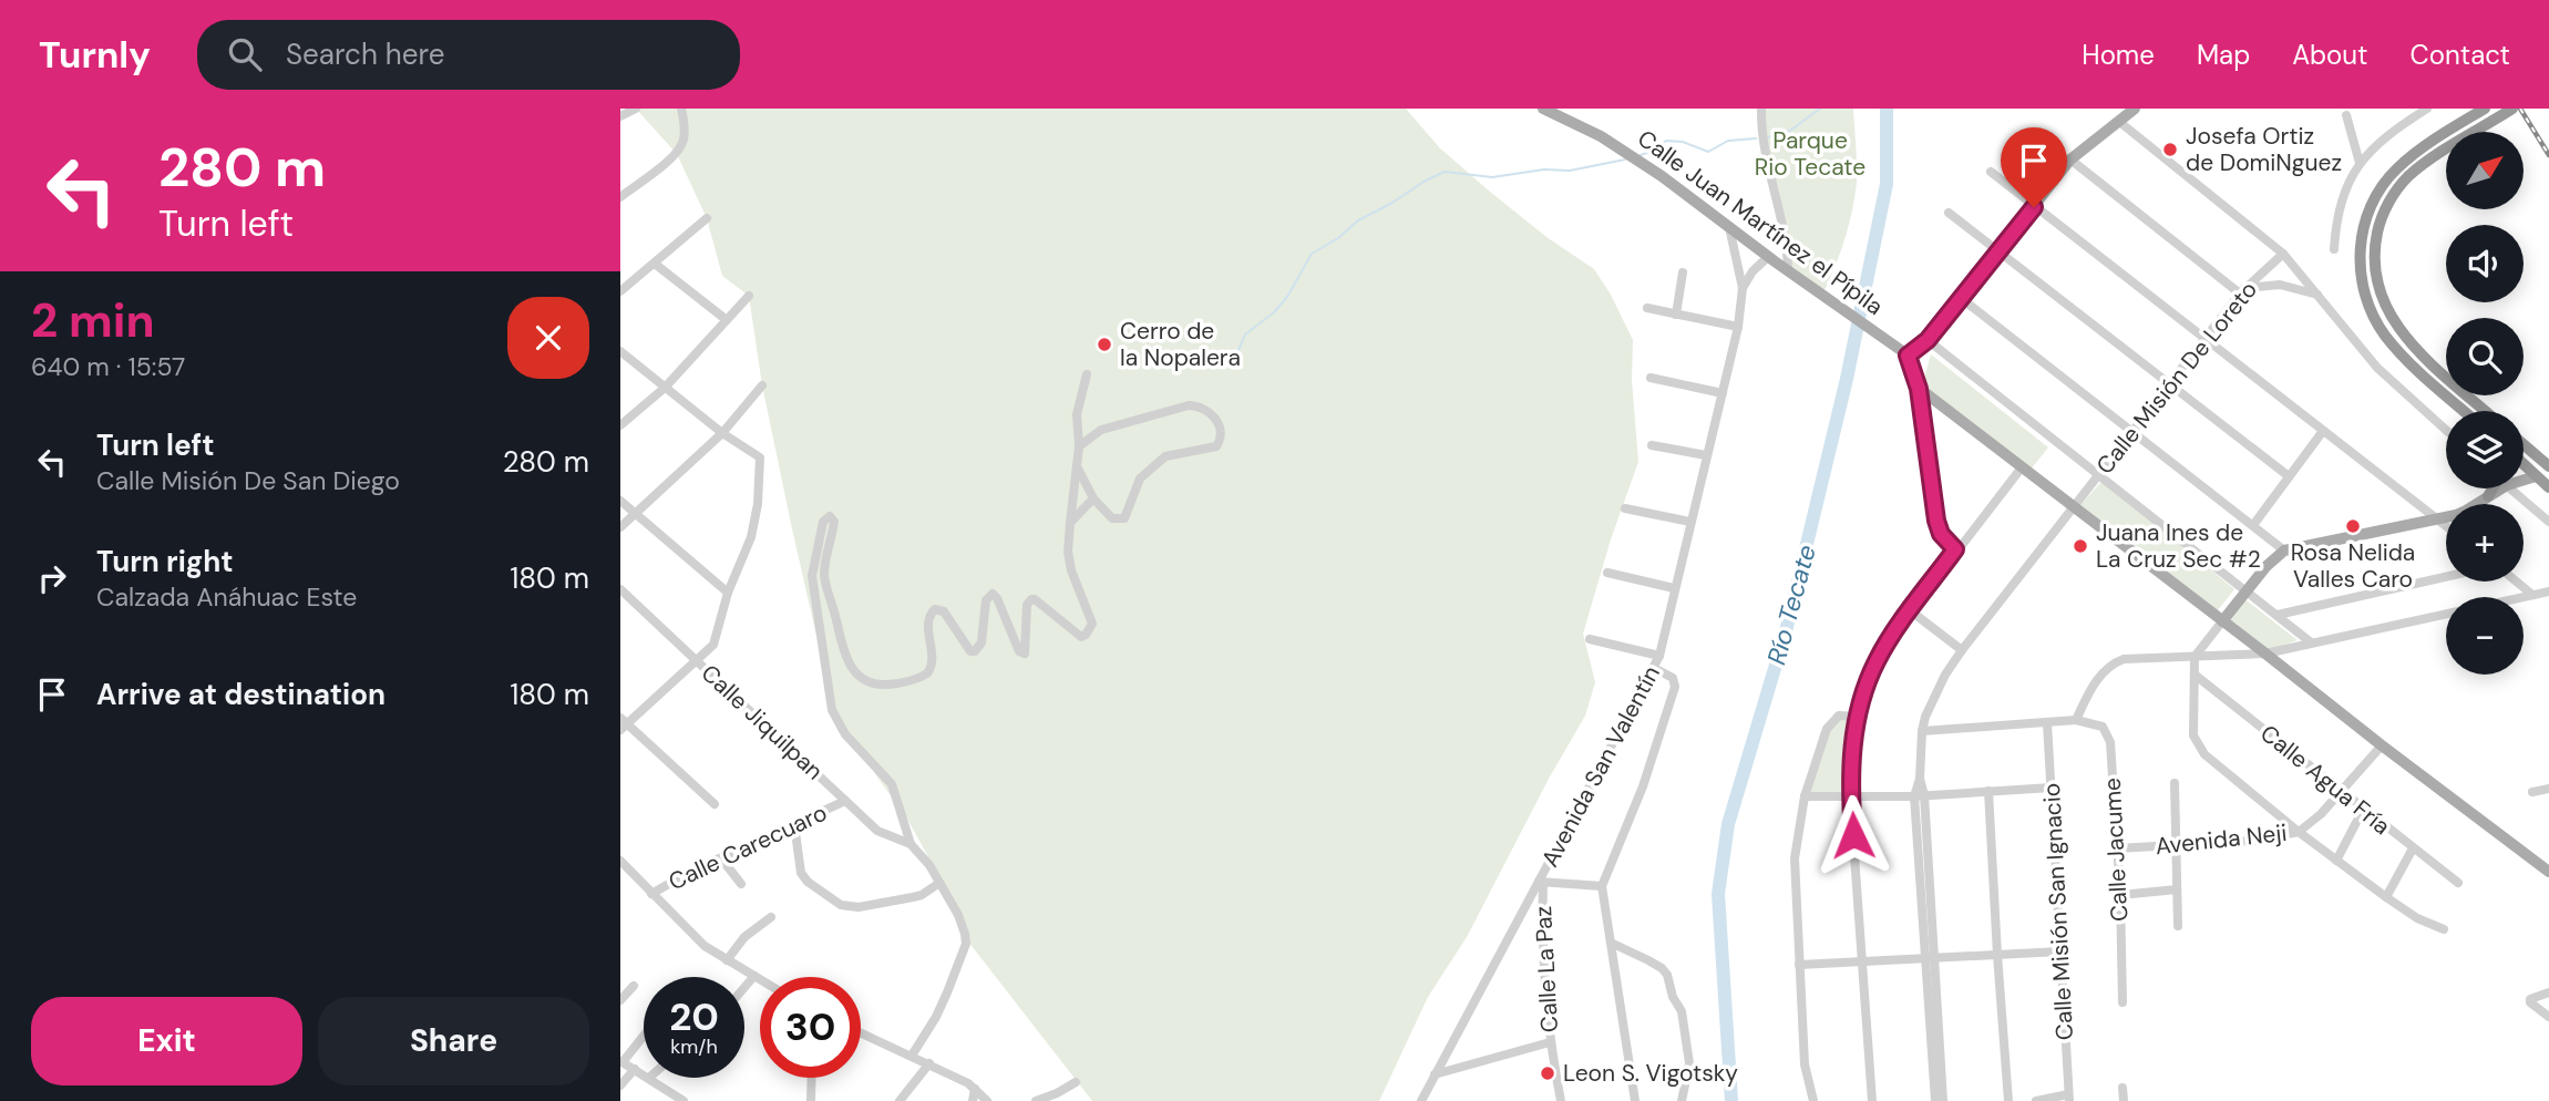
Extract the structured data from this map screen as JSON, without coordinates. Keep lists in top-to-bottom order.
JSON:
{
  "streets": {
    "main road": ["Calle Juan Martínez el Pípila"],
    "street": [
      "Calle Misión De Loreto",
      "Calle Jiquilpan",
      "Avenida San Valentín",
      "Calle Agua Fría",
      "Avenida Neji",
      "Calle Carecuaro",
      "Calle Jacume",
      "Calle Misión San Ignacio",
      "Calle La Paz"
    ]
  },
  "crossings": [
    ["Calle Juan Martínez el Pípila", "Avenida San Valentín"],
    ["Calle Jiquilpan", "Calle Carecuaro"],
    ["Avenida San Valentín", "Calle La Paz"],
    ["Calle Agua Fría", "Avenida Neji"],
    ["Avenida Neji", "Calle Jacume"]
  ],
  "water": ["Río Tecate"],
  "parks": ["Parque Rio Tecate"],
  "places": [
    "Josefa Ortiz de DomiNguez",
    "Cerro de la Nopalera",
    "Rosa Nelida Valles Caro",
    "Juana Ines de La Cruz Sec #2",
    "Leon S. Vigotsky"
  ],
  "north": "top right",
  "page": {
    "header": "Turnly",
    "search": "Search here",
    "nav": [
      "Home",
      "Map",
      "About",
      "Contact"
    ],
    "turn": ["280 m", "Turn left"],
    "map_buttons": ["+", "−"],
    "heading": ["2 min", "640 m · 15:57"],
    "list": [
      {
        "name": "Turn left",
        "note": "Calle Misión De San Diego",
        "value": "280 m"
      },
      {
        "name": "Turn right",
        "note": "Calzada Anáhuac Este",
        "value": "180 m"
      },
      {
        "name": "Arrive at destination",
        "value": "180 m"
      }
    ],
    "speed": "20 km/h",
    "limit": "30",
    "buttons": ["Exit", "Share"]
  }
}
